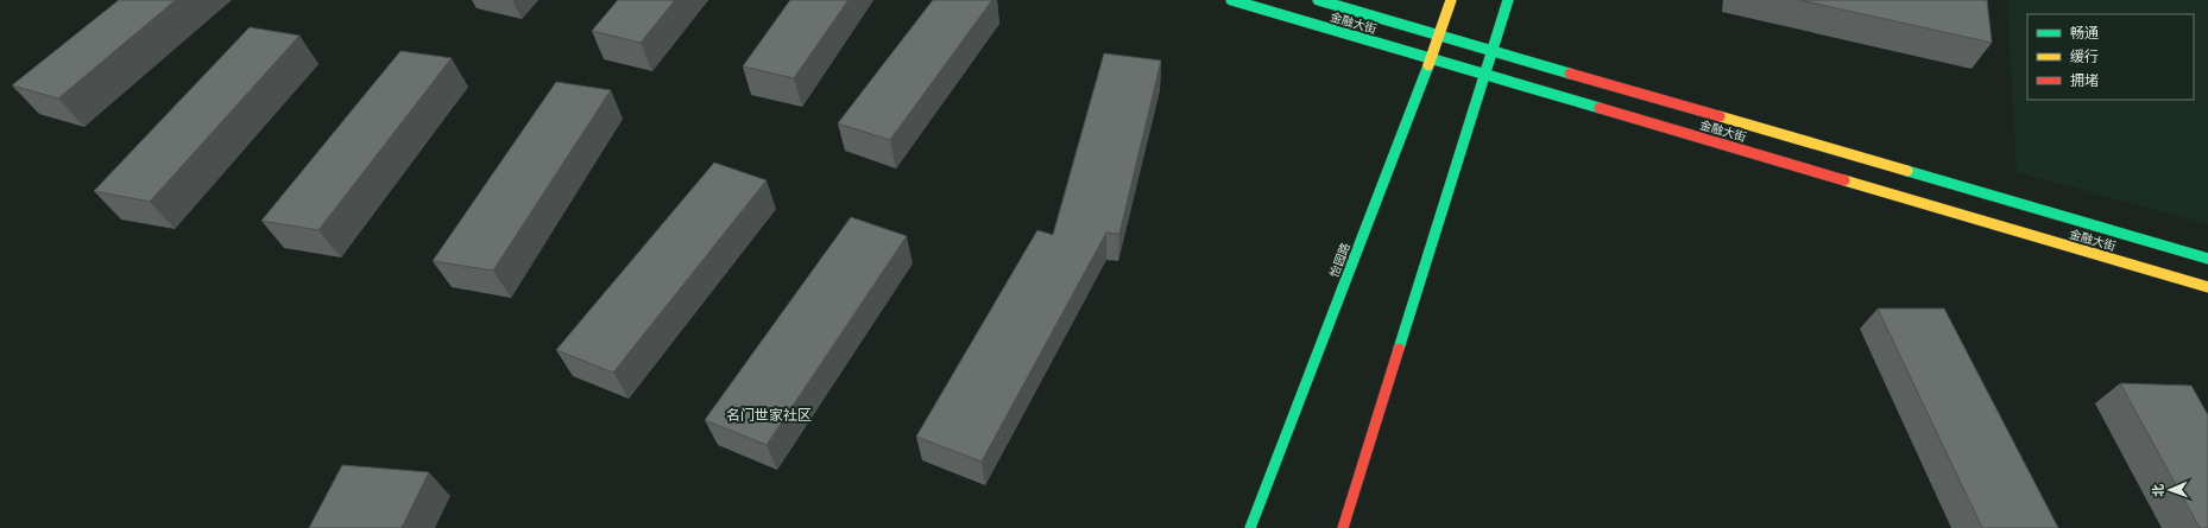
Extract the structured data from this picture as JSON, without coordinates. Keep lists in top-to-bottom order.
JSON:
{
  "streets": {
    "street": ["金融大街", "怡园路"]
  },
  "crossings": [
    ["金融大街", "怡园路"]
  ],
  "districts": ["名门世家社区"],
  "legend": ["畅通", "缓行", "拥堵"],
  "north": "left"
}
